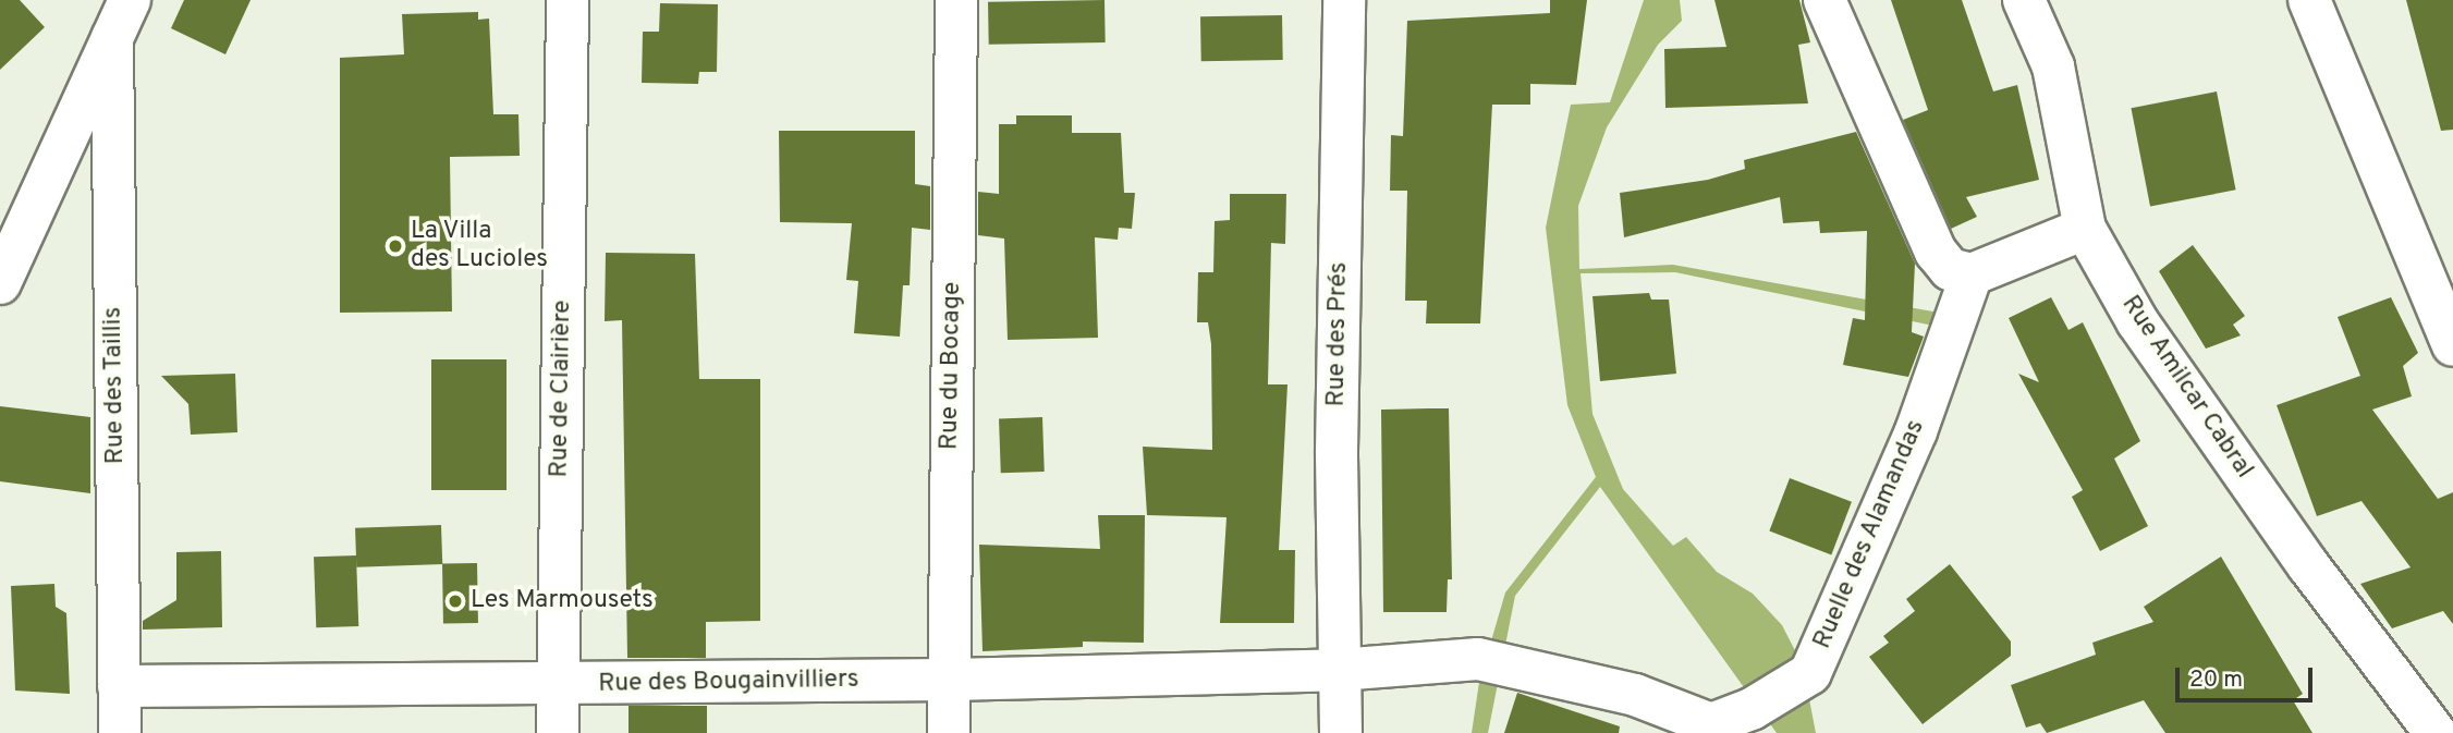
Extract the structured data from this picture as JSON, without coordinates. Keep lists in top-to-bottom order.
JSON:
{
  "streets": {
    "street": [
      "Rue des Prés",
      "Rue du Bocage",
      "Rue des Taillis",
      "Rue Amilcar Cabral",
      "Rue de Clairière",
      "Ruelle des Alamandas",
      "Rue des Bougainvilliers"
    ]
  },
  "crossings": [
    ["Rue des Prés", "Ruelle des Alamandas"],
    ["Rue des Prés", "Rue des Bougainvilliers"],
    ["Rue du Bocage", "Rue des Bougainvilliers"],
    ["Rue des Taillis", "Rue des Bougainvilliers"],
    ["Rue de Clairière", "Rue des Bougainvilliers"],
    ["Ruelle des Alamandas", "Rue des Bougainvilliers"]
  ],
  "places": ["La Villa des Lucioles", "Les Marmousets"],
  "scale_bar": "20 m"
}
